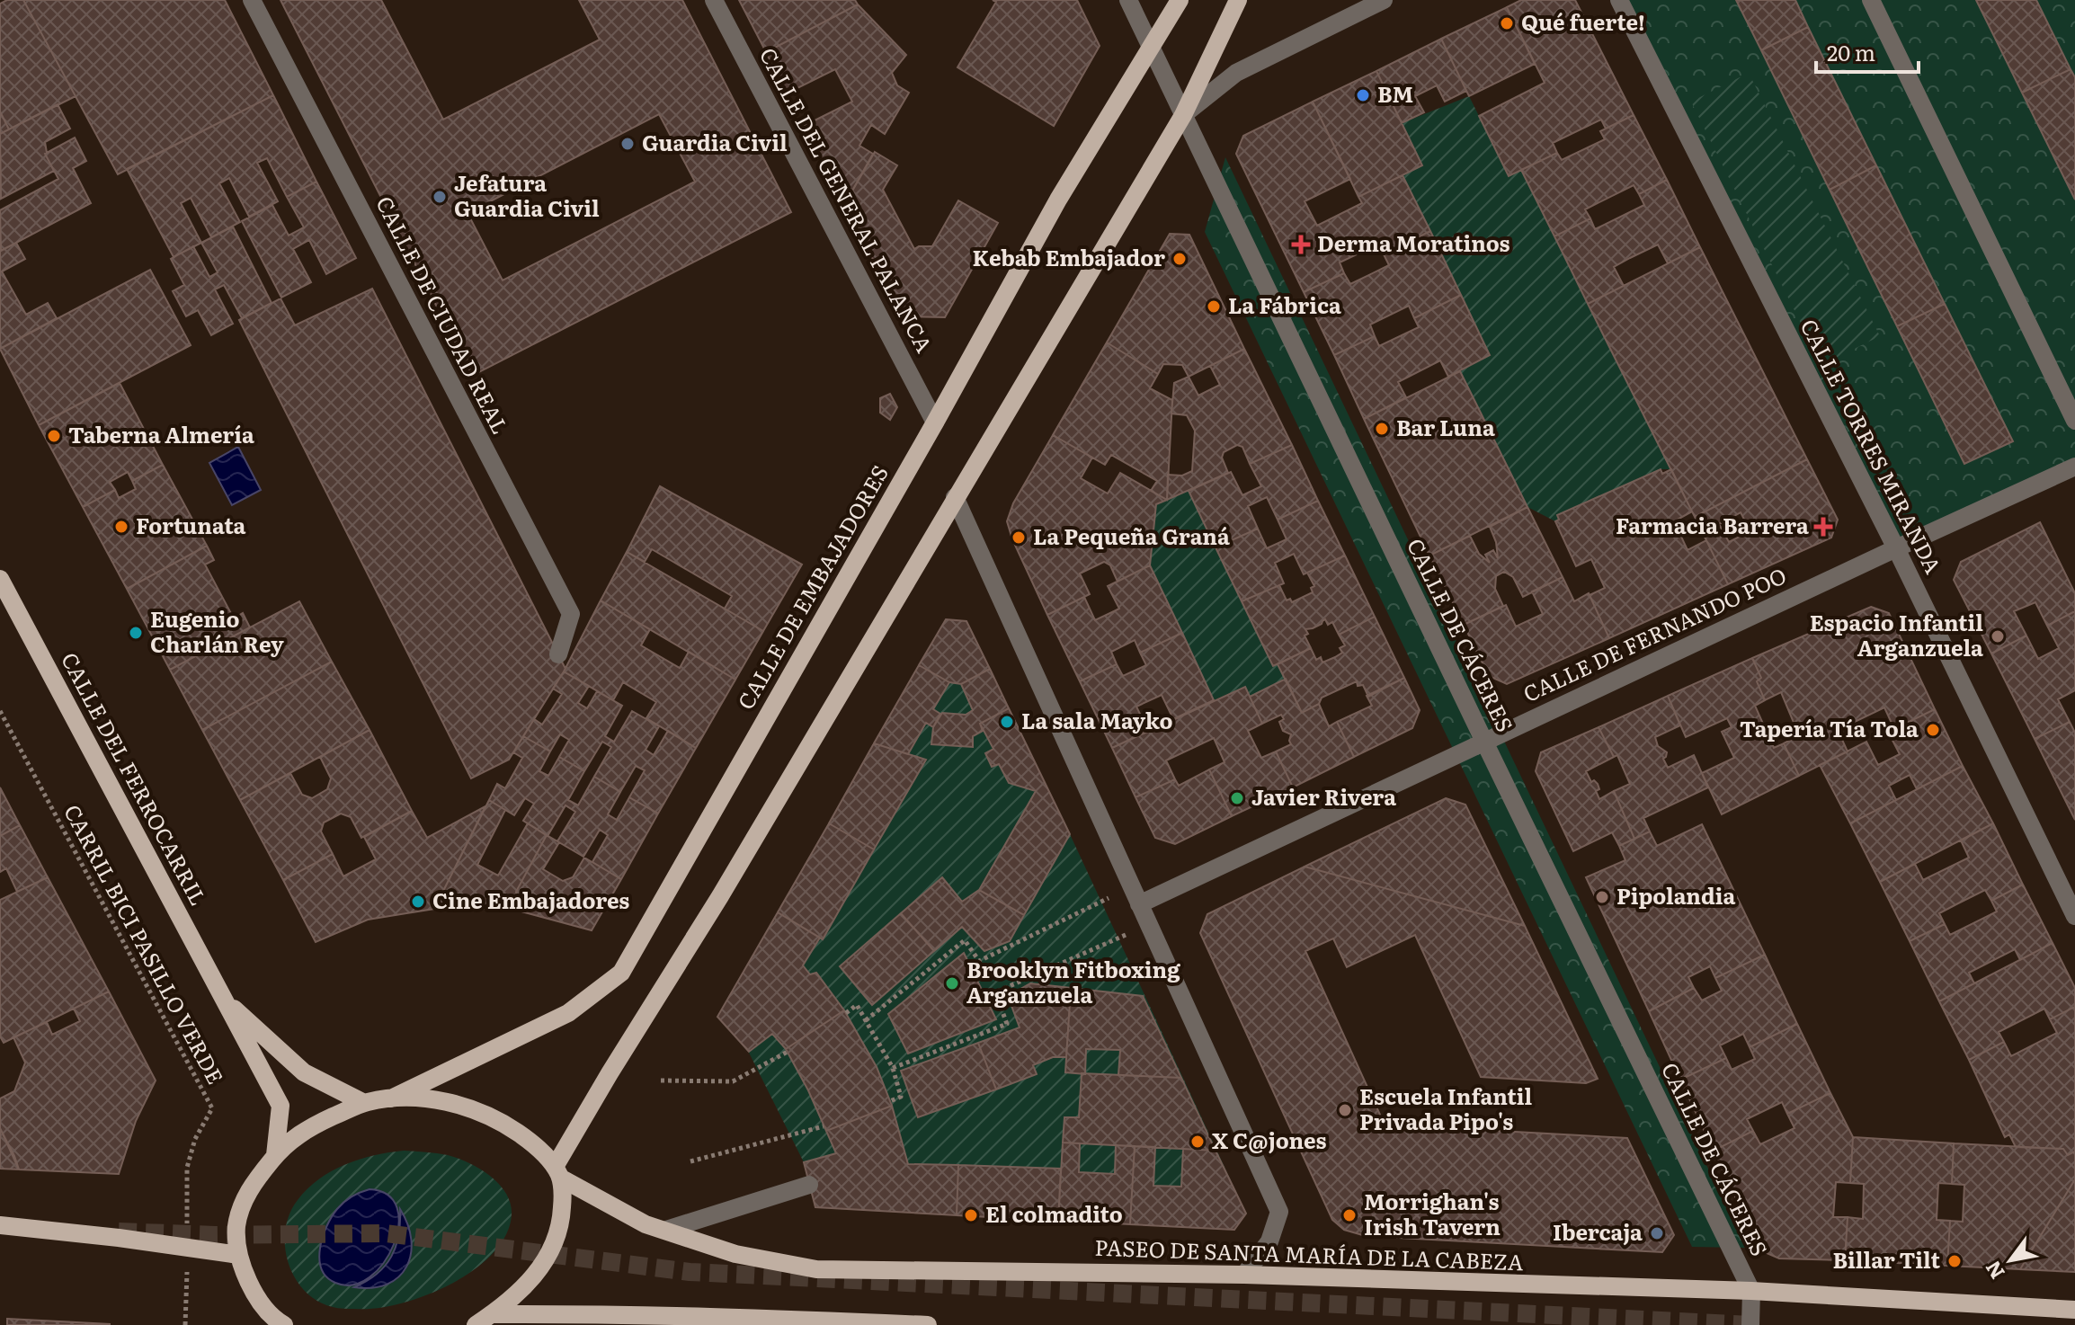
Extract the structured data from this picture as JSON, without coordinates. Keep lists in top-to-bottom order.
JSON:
{
  "streets": {
    "main road": ["CALLE DE EMBAJADORES", "CALLE DEL FERROCARRIL", "PASEO DE SANTA MARÍA DE LA CABEZA"],
    "street": [
      "CALLE DEL GENERAL PALANCA",
      "CALLE DE CIUDAD REAL",
      "CALLE TORRES MIRANDA",
      "CALLE DE CÁCERES",
      "CALLE DE FERNANDO POO"
    ],
    "path": ["CARRIL BICI PASILLO VERDE"]
  },
  "crossings": [
    ["CALLE DEL GENERAL PALANCA", "CALLE DE EMBAJADORES"],
    ["CALLE TORRES MIRANDA", "CALLE DE FERNANDO POO"],
    ["CALLE DE EMBAJADORES", "CALLE DE CÁCERES"],
    ["CALLE DE EMBAJADORES", "PASEO DE SANTA MARÍA DE LA CABEZA"],
    ["CALLE DE CÁCERES", "CALLE DE FERNANDO POO"],
    ["CALLE DE CÁCERES", "PASEO DE SANTA MARÍA DE LA CABEZA"]
  ],
  "places": {
    "other": [
      "Qué fuerte!",
      "BM",
      "Guardia Civil",
      "Jefatura Guardia Civil",
      "Kebab Embajador",
      "La Fábrica",
      "Bar Luna",
      "Taberna Almería",
      "Fortunata",
      "La Pequeña Graná",
      "Eugenio Charlán Rey",
      "Espacio Infantil Arganzuela",
      "La sala Mayko",
      "Tapería Tía Tola",
      "Javier Rivera",
      "Pipolandia",
      "Cine Embajadores",
      "Brooklyn Fitboxing Arganzuela",
      "Escuela Infantil Privada Pipo's",
      "X C@jones",
      "El colmadito",
      "Morrighan's Irish Tavern",
      "Ibercaja",
      "Billar Tilt"
    ],
    "health": ["Derma Moratinos", "Farmacia Barrera"]
  },
  "scale_bar": "20 m",
  "north": "bottom left"
}
